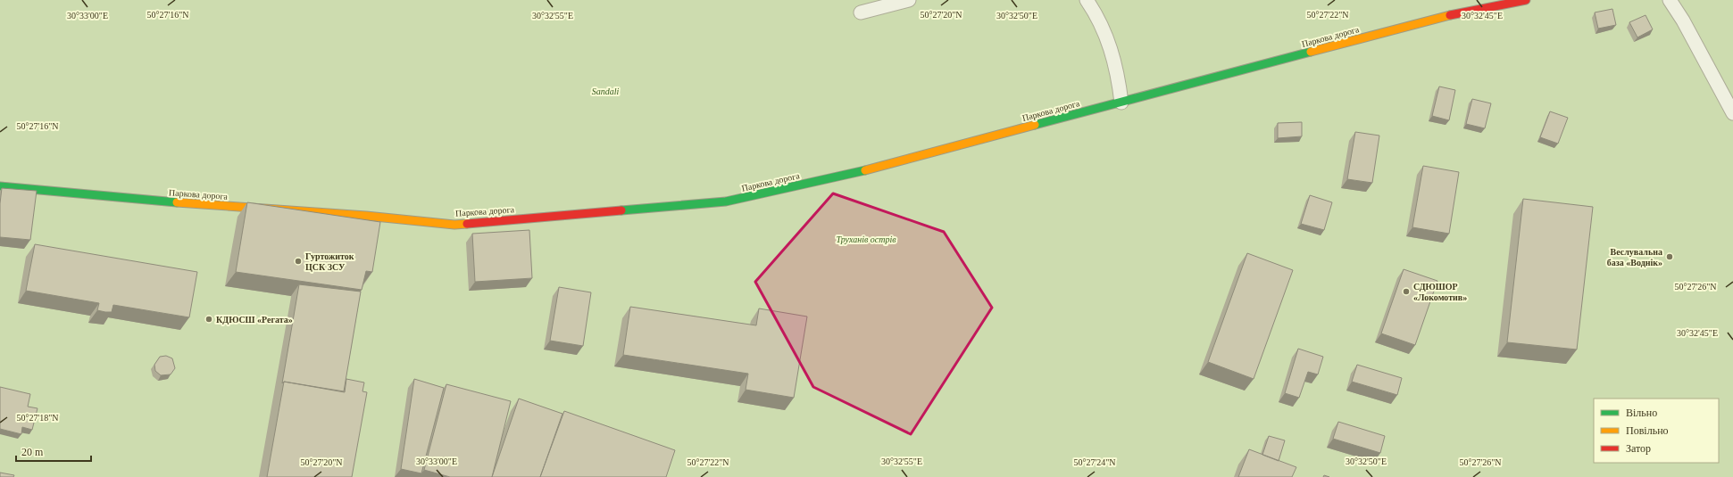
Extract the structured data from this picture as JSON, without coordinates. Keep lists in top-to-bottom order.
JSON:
{
  "streets": {
    "street": ["Паркова дорога"]
  },
  "parks": ["Sandali", "Труханів острів"],
  "places": [
    "Веслувальна база «Воднік»",
    "Гуртожиток ЦСК ЗСУ",
    "СДЮШОР «Локомотив»",
    "КДЮСШ «Регата»"
  ],
  "legend": ["Вільно", "Повільно", "Затор"],
  "scale_bar": "20 m",
  "coordinates": [
    "50°27'16\"N",
    "50°27'20\"N",
    "50°27'22\"N",
    "30°33'00\"E",
    "30°32'55\"E",
    "30°32'50\"E",
    "30°32'45\"E",
    "50°27'26\"N",
    "50°27'18\"N",
    "50°27'24\"N"
  ]
}
